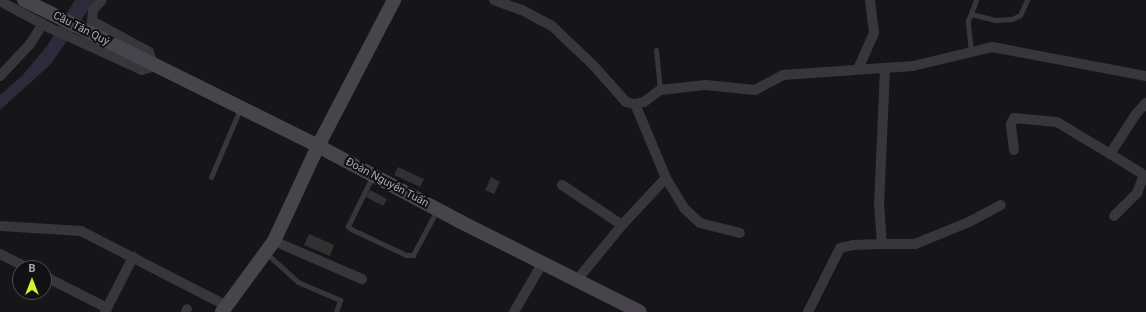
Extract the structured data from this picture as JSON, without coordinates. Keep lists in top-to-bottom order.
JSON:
{
  "streets": {
    "main road": ["Cầu Tân Quý", "Đoàn Nguyễn Tuấn"]
  },
  "crossings": [
    ["Cầu Tân Quý", "Đoàn Nguyễn Tuấn"]
  ],
  "north": "top"
}
